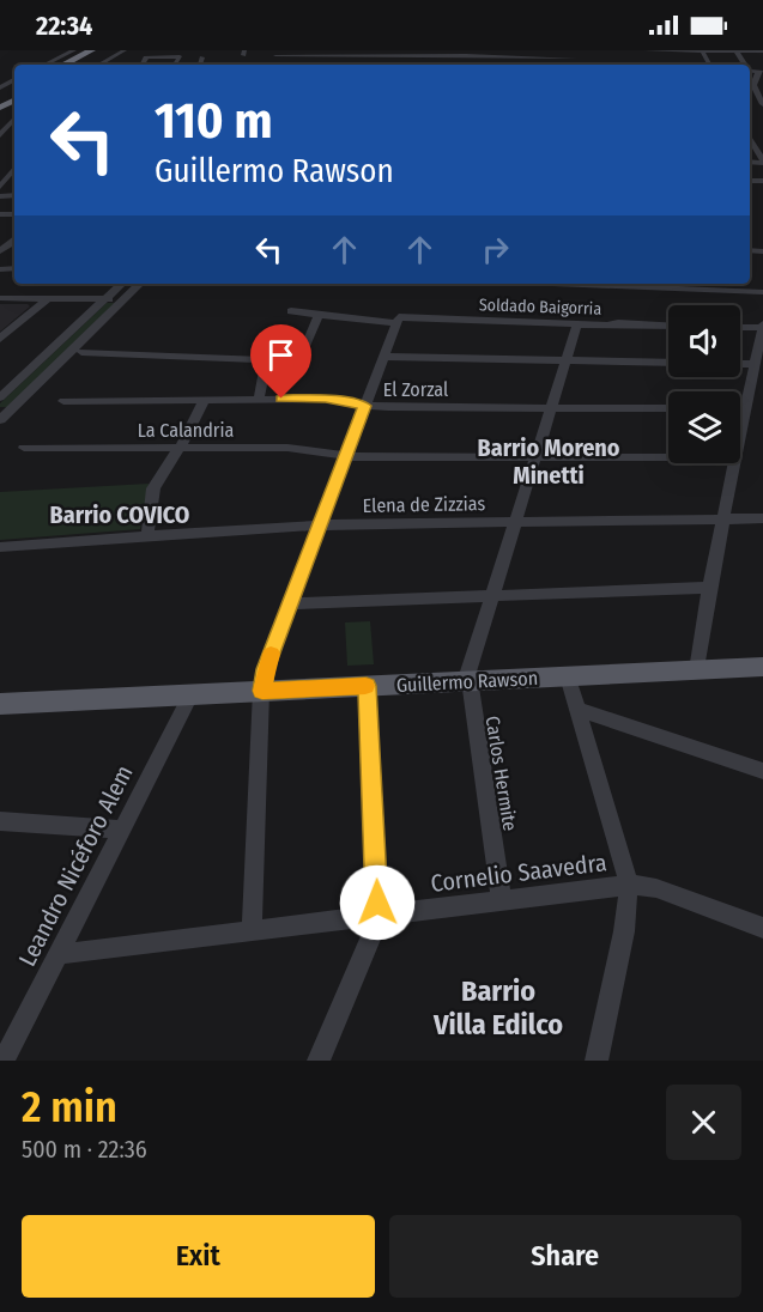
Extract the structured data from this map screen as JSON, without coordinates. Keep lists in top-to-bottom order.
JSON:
{
  "streets": {
    "main road": ["Guillermo Rawson"],
    "street": [
      "Soldado Baigorria",
      "El Zorzal",
      "La Calandria",
      "Elena de Zizzias",
      "Carlos Hermite",
      "Leandro Nicéforo Alem",
      "Cornelio Saavedra"
    ]
  },
  "crossings": [
    ["Soldado Baigorria", "Carlos Hermite"],
    ["El Zorzal", "Carlos Hermite"],
    ["La Calandria", "Carlos Hermite"],
    ["Elena de Zizzias", "Carlos Hermite"],
    ["Guillermo Rawson", "Carlos Hermite"],
    ["Guillermo Rawson", "Leandro Nicéforo Alem"],
    ["Carlos Hermite", "Cornelio Saavedra"],
    ["Leandro Nicéforo Alem", "Cornelio Saavedra"]
  ],
  "districts": ["Barrio Moreno Minetti", "Barrio COVICO", "Barrio Villa Edilco"],
  "page": {
    "status": "22:34",
    "turn": ["110 m", "Guillermo Rawson"],
    "heading": ["2 min", "500 m · 22:36"],
    "buttons": ["Exit", "Share"]
  }
}
